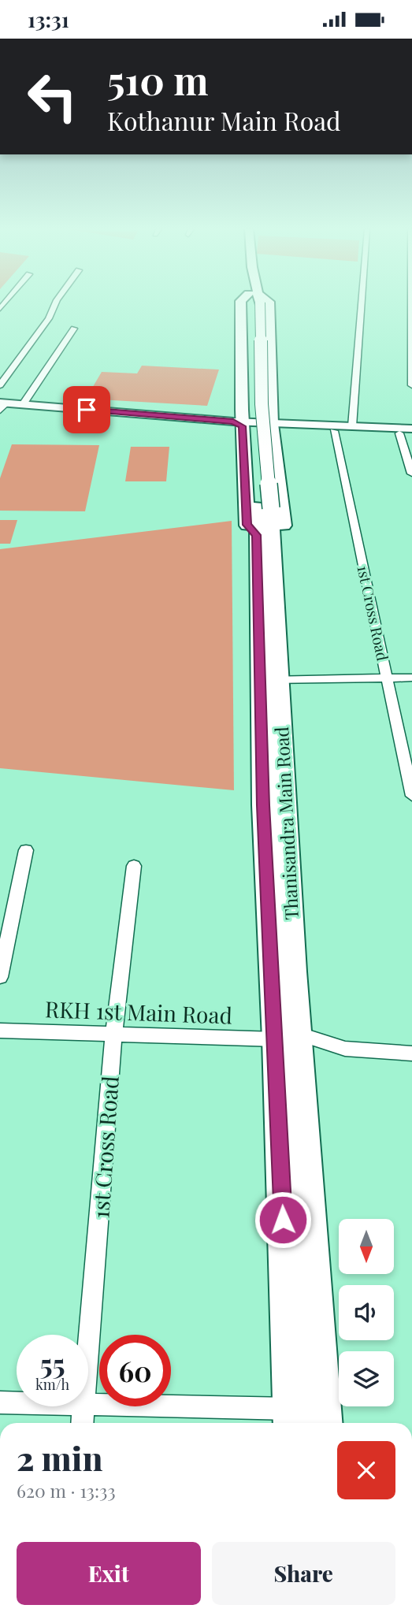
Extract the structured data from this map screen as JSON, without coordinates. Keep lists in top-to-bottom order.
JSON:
{
  "streets": {
    "main road": ["Thanisandra Main Road"],
    "street": ["1st Cross Road", "RKH 1st Main Road"]
  },
  "crossings": [
    ["1st Cross Road", "RKH 1st Main Road"],
    ["Thanisandra Main Road", "RKH 1st Main Road"]
  ],
  "north": "bottom",
  "page": {
    "status": "13:31",
    "turn": ["510 m", "Kothanur Main Road"],
    "speed": "55 km/h",
    "limit": "60",
    "heading": ["2 min", "620 m · 13:33"],
    "buttons": ["Exit", "Share"]
  }
}
